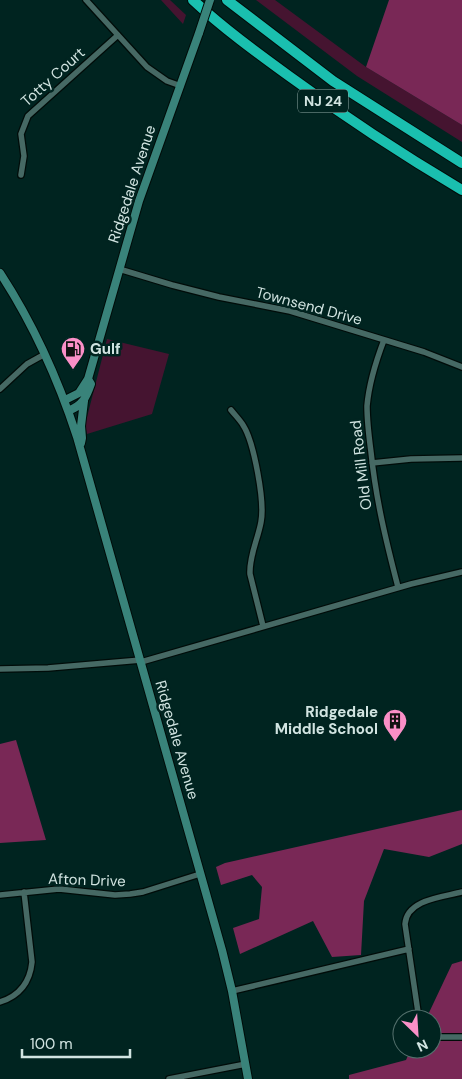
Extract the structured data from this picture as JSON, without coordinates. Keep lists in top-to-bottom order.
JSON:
{
  "streets": {
    "highway": ["NJ 24"],
    "main road": ["Ridgedale Avenue"],
    "street": [
      "Totty Court",
      "Townsend Drive",
      "Old Mill Road",
      "Afton Drive"
    ]
  },
  "crossings": [
    ["Ridgedale Avenue", "Townsend Drive"],
    ["Ridgedale Avenue", "Afton Drive"],
    ["Townsend Drive", "Old Mill Road"]
  ],
  "places": {
    "fuel station": ["Gulf"],
    "building": ["Ridgedale Middle School"]
  },
  "scale_bar": "100 m",
  "north": "bottom right"
}
